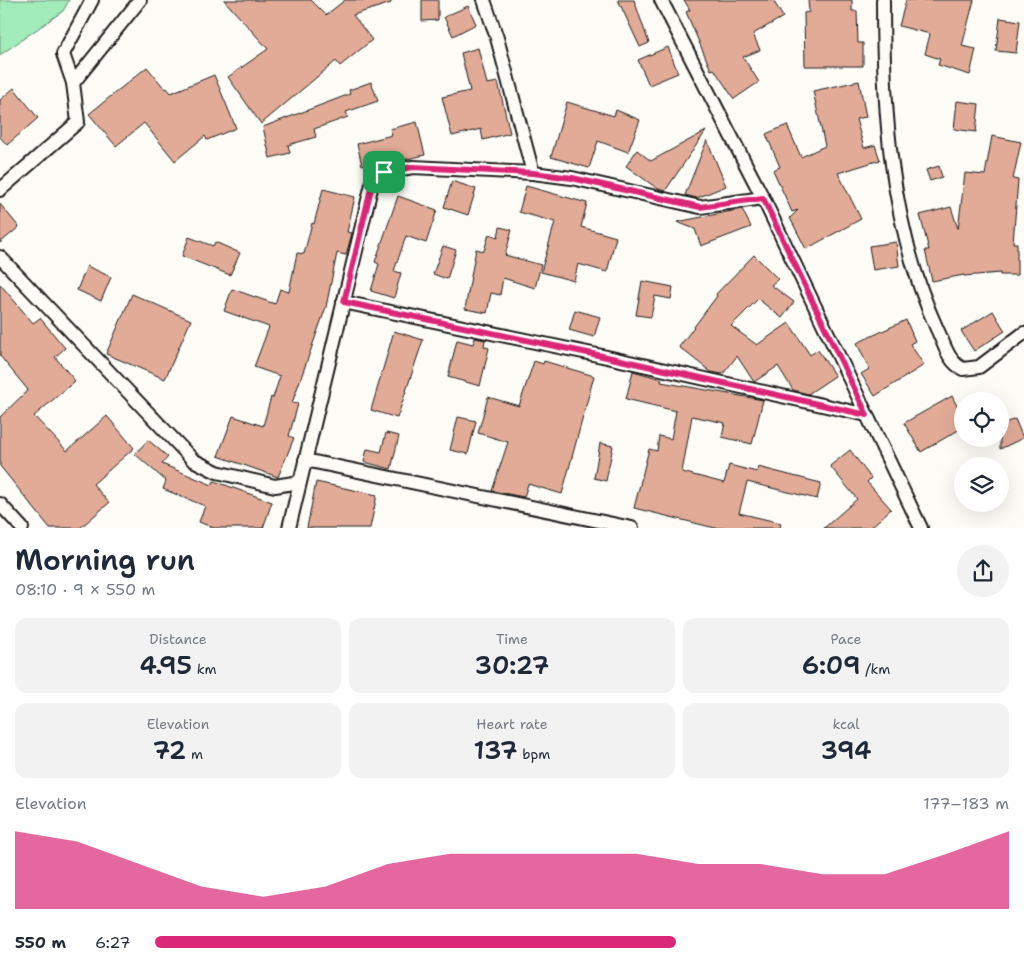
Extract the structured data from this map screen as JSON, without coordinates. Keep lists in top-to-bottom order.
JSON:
{
  "page": {
    "heading": ["Morning run", "08:10 · 9 × 550 m"],
    "stats": [
      ["Distance", "4.95 km"],
      ["Time", "30:27"],
      ["Pace", "6:09 /km"],
      ["Elevation", "72 m"],
      ["Heart rate", "137 bpm"],
      ["kcal", "394"]
    ],
    "chart": ["Elevation", "177–183 m"],
    "list": [
      {
        "name": "550 m",
        "note": "6:27"
      }
    ]
  }
}
